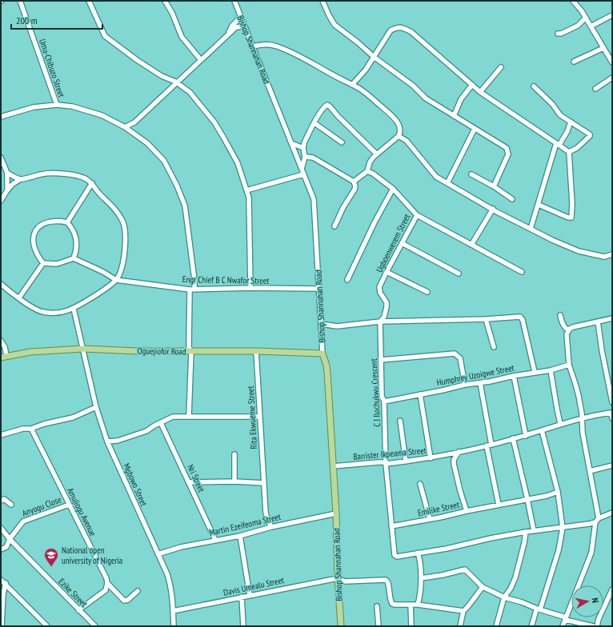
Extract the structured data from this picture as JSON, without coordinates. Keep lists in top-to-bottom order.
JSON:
{
  "streets": {
    "main road": ["Bishop Shannahan Road", "Oguejiofor Road"],
    "street": [
      "Umu-Chibuzo Street",
      "Ugboenwerem Street",
      "Engr Chief B C Nwafor Street",
      "Humphrey Uzoigwe Street",
      "C J Ilochukwu Crescent",
      "Rita Ekwueme Street",
      "Barrister Ikpeama Street",
      "Nri Street",
      "Mgbowo Street",
      "Anyogu Close",
      "Emilike Street",
      "Amujiogu Avenue",
      "Martin Ezeifeoma Street",
      "Davis Umealu Street",
      "Ezike Street"
    ]
  },
  "crossings": [
    ["Bishop Shannahan Road", "Engr Chief B C Nwafor Street"],
    ["Bishop Shannahan Road", "Oguejiofor Road"],
    ["Bishop Shannahan Road", "Barrister Ikpeama Street"],
    ["Bishop Shannahan Road", "Martin Ezeifeoma Street"],
    ["Bishop Shannahan Road", "Davis Umealu Street"],
    ["Ugboenwerem Street", "C J Ilochukwu Crescent"],
    ["Oguejiofor Road", "Rita Ekwueme Street"],
    ["Oguejiofor Road", "Mgbowo Street"],
    ["Humphrey Uzoigwe Street", "C J Ilochukwu Crescent"],
    ["C J Ilochukwu Crescent", "Barrister Ikpeama Street"],
    ["C J Ilochukwu Crescent", "Emilike Street"],
    ["Rita Ekwueme Street", "Martin Ezeifeoma Street"],
    ["Barrister Ikpeama Street", "Emilike Street"],
    ["Nri Street", "Martin Ezeifeoma Street"],
    ["Mgbowo Street", "Martin Ezeifeoma Street"],
    ["Mgbowo Street", "Davis Umealu Street"],
    ["Anyogu Close", "Amujiogu Avenue"],
    ["Anyogu Close", "Ezike Street"]
  ],
  "places": {
    "school or university": ["National open university of Nigeria"]
  },
  "scale_bar": "200 m",
  "north": "right"
}
